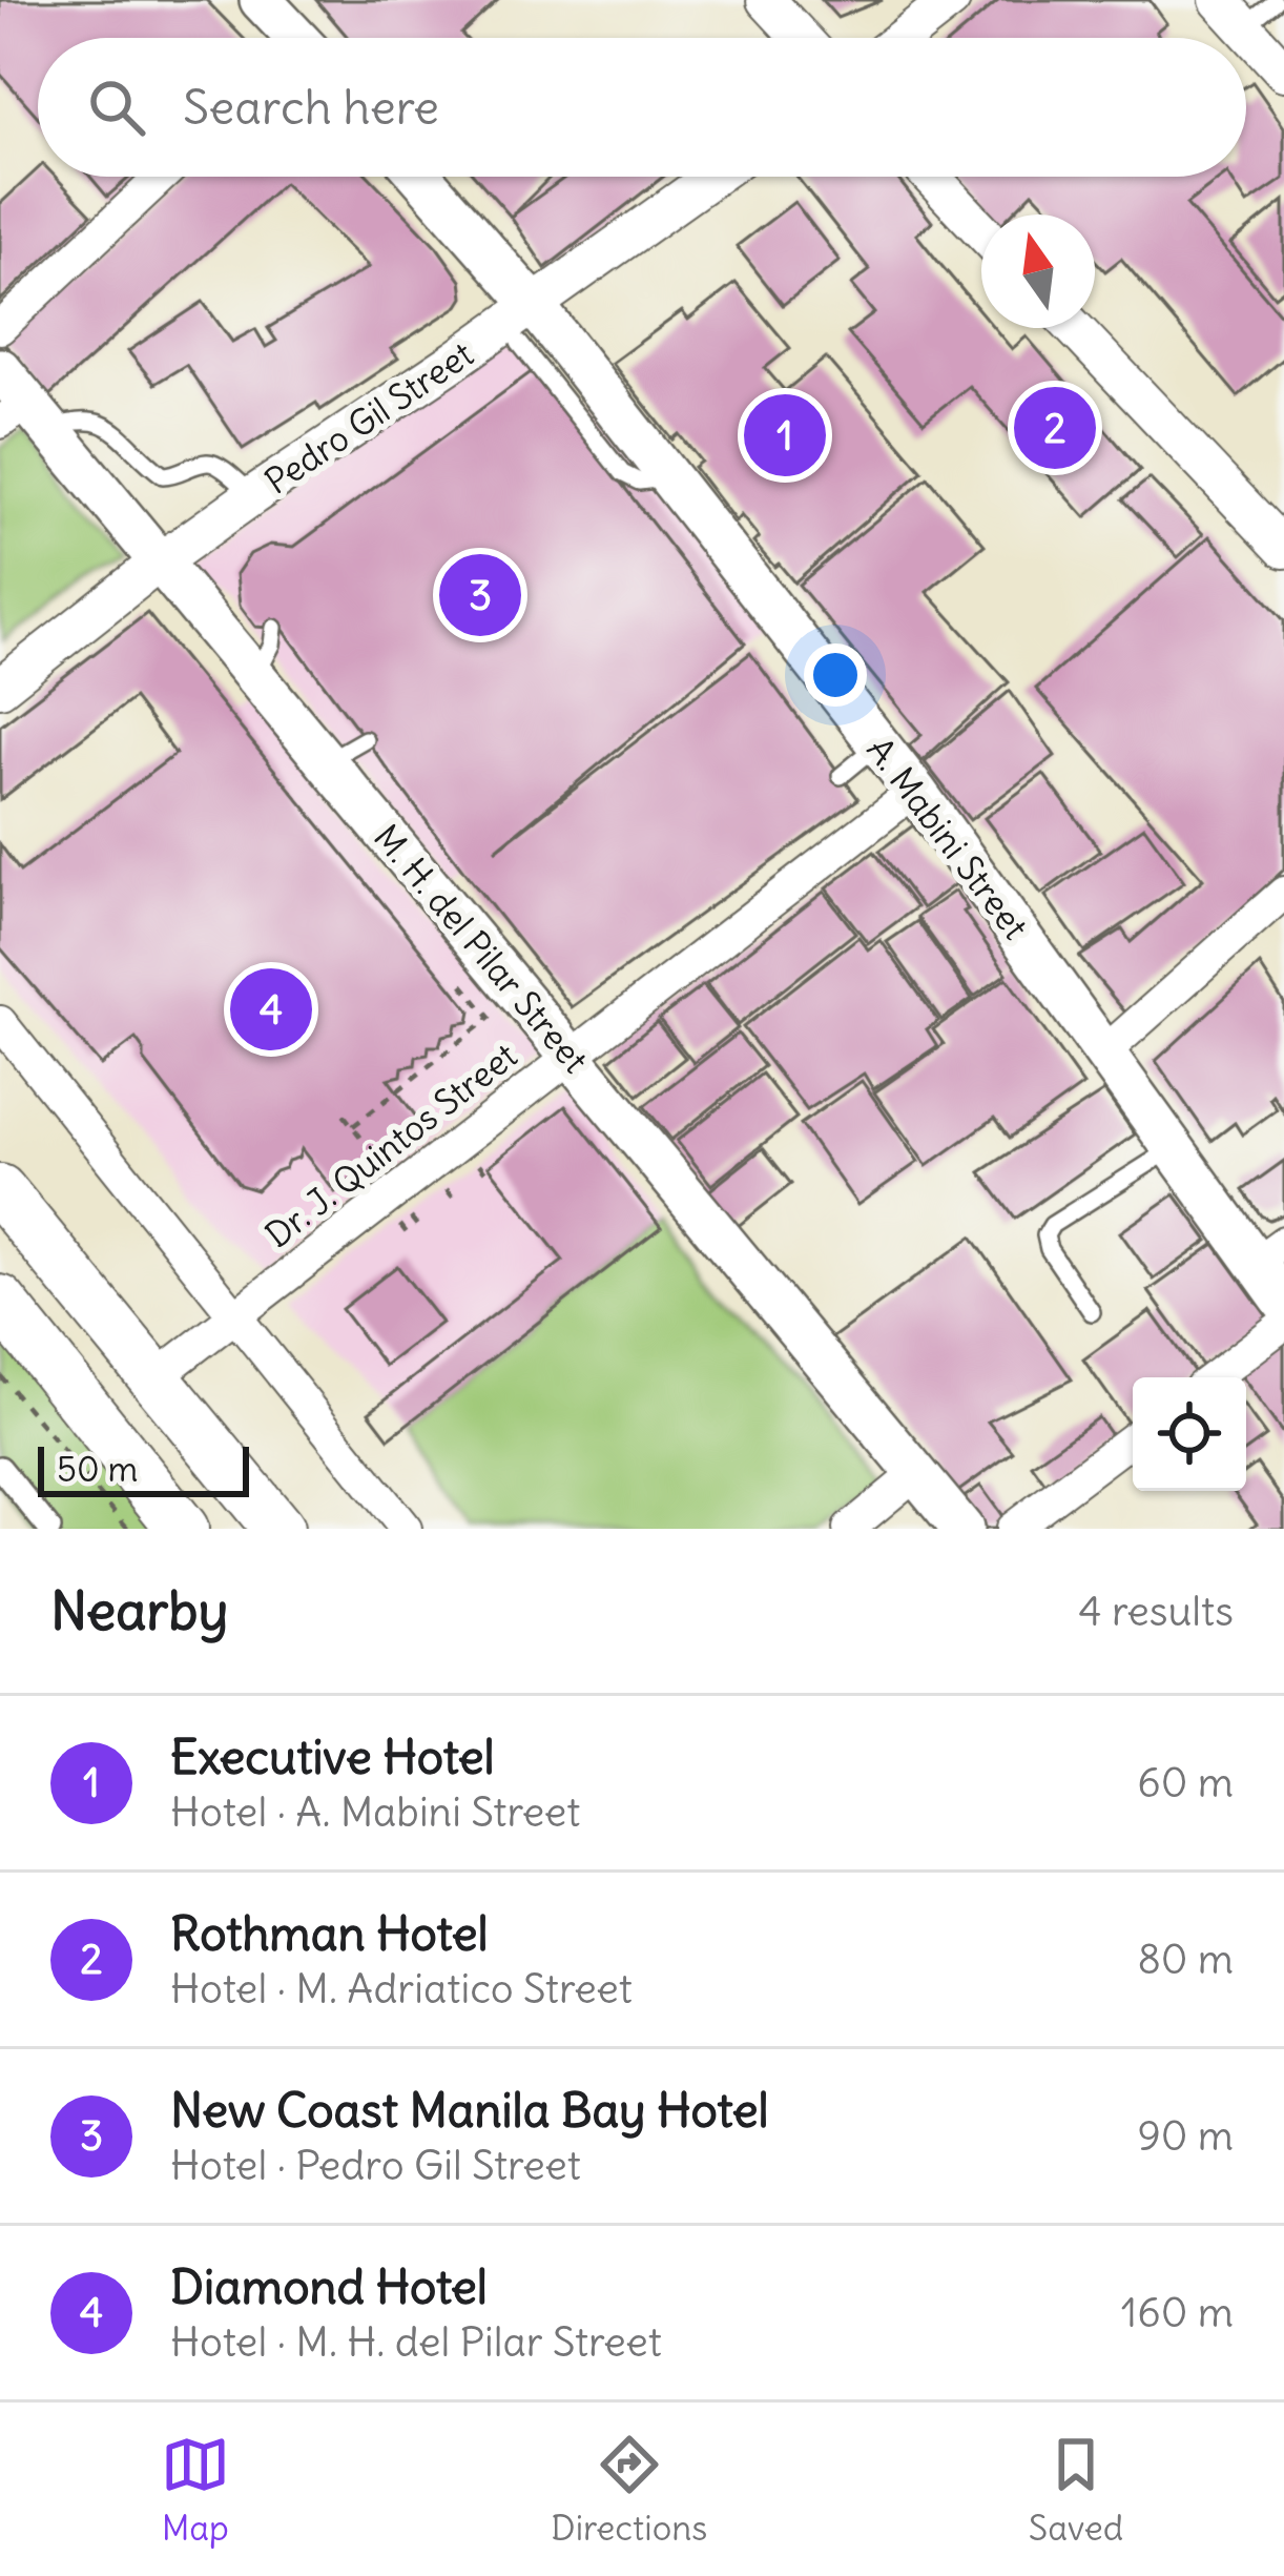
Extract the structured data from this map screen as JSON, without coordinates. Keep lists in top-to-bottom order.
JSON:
{
  "streets": {
    "main road": ["A. Mabini Street", "M. H. del Pilar Street"],
    "street": ["Pedro Gil Street", "Dr. J. Quintos Street"]
  },
  "crossings": [
    ["Pedro Gil Street", "A. Mabini Street"],
    ["Pedro Gil Street", "M. H. del Pilar Street"],
    ["A. Mabini Street", "Dr. J. Quintos Street"],
    ["M. H. del Pilar Street", "Dr. J. Quintos Street"]
  ],
  "scale_bar": "50 m",
  "north": "top",
  "page": {
    "search": "Search here",
    "pins": [
      "2",
      "1",
      "3",
      "4"
    ],
    "scale": "50 m",
    "heading": ["Nearby", "4 results"],
    "list": [
      {
        "mark": "1",
        "name": "Executive Hotel",
        "note": "Hotel · A. Mabini Street",
        "value": "60 m"
      },
      {
        "mark": "2",
        "name": "Rothman Hotel",
        "note": "Hotel · M. Adriatico Street",
        "value": "80 m"
      },
      {
        "mark": "3",
        "name": "New Coast Manila Bay Hotel",
        "note": "Hotel · Pedro Gil Street",
        "value": "90 m"
      },
      {
        "mark": "4",
        "name": "Diamond Hotel",
        "note": "Hotel · M. H. del Pilar Street",
        "value": "160 m"
      }
    ],
    "nav": ["Map", "Directions", "Saved"]
  }
}
